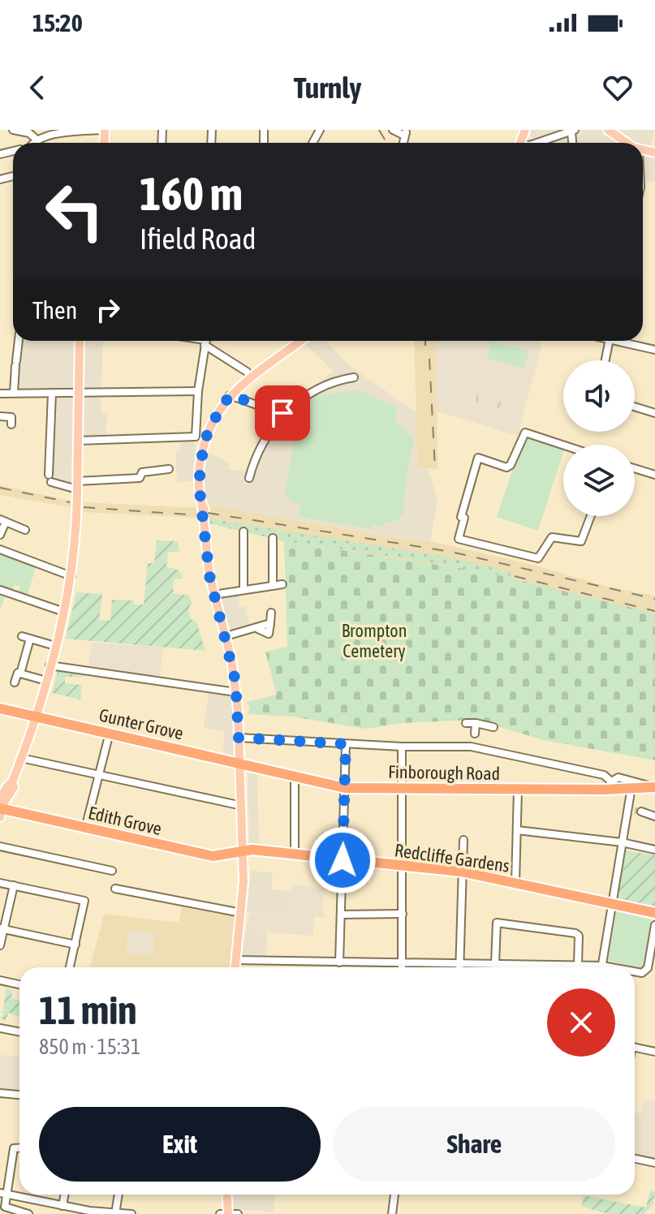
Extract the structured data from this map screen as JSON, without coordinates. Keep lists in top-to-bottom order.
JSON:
{
  "streets": {
    "highway": [
      "Gunter Grove",
      "Finborough Road",
      "Edith Grove",
      "Redcliffe Gardens"
    ]
  },
  "crossings": [
    ["Gunter Grove", "Finborough Road"],
    ["Edith Grove", "Redcliffe Gardens"]
  ],
  "parks": ["Brompton Cemetery"],
  "page": {
    "status": "15:20",
    "header": "Turnly",
    "turn": ["160 m", "Ifield Road"],
    "then": "Then",
    "heading": ["11 min", "850 m · 15:31"],
    "buttons": ["Exit", "Share"]
  }
}
